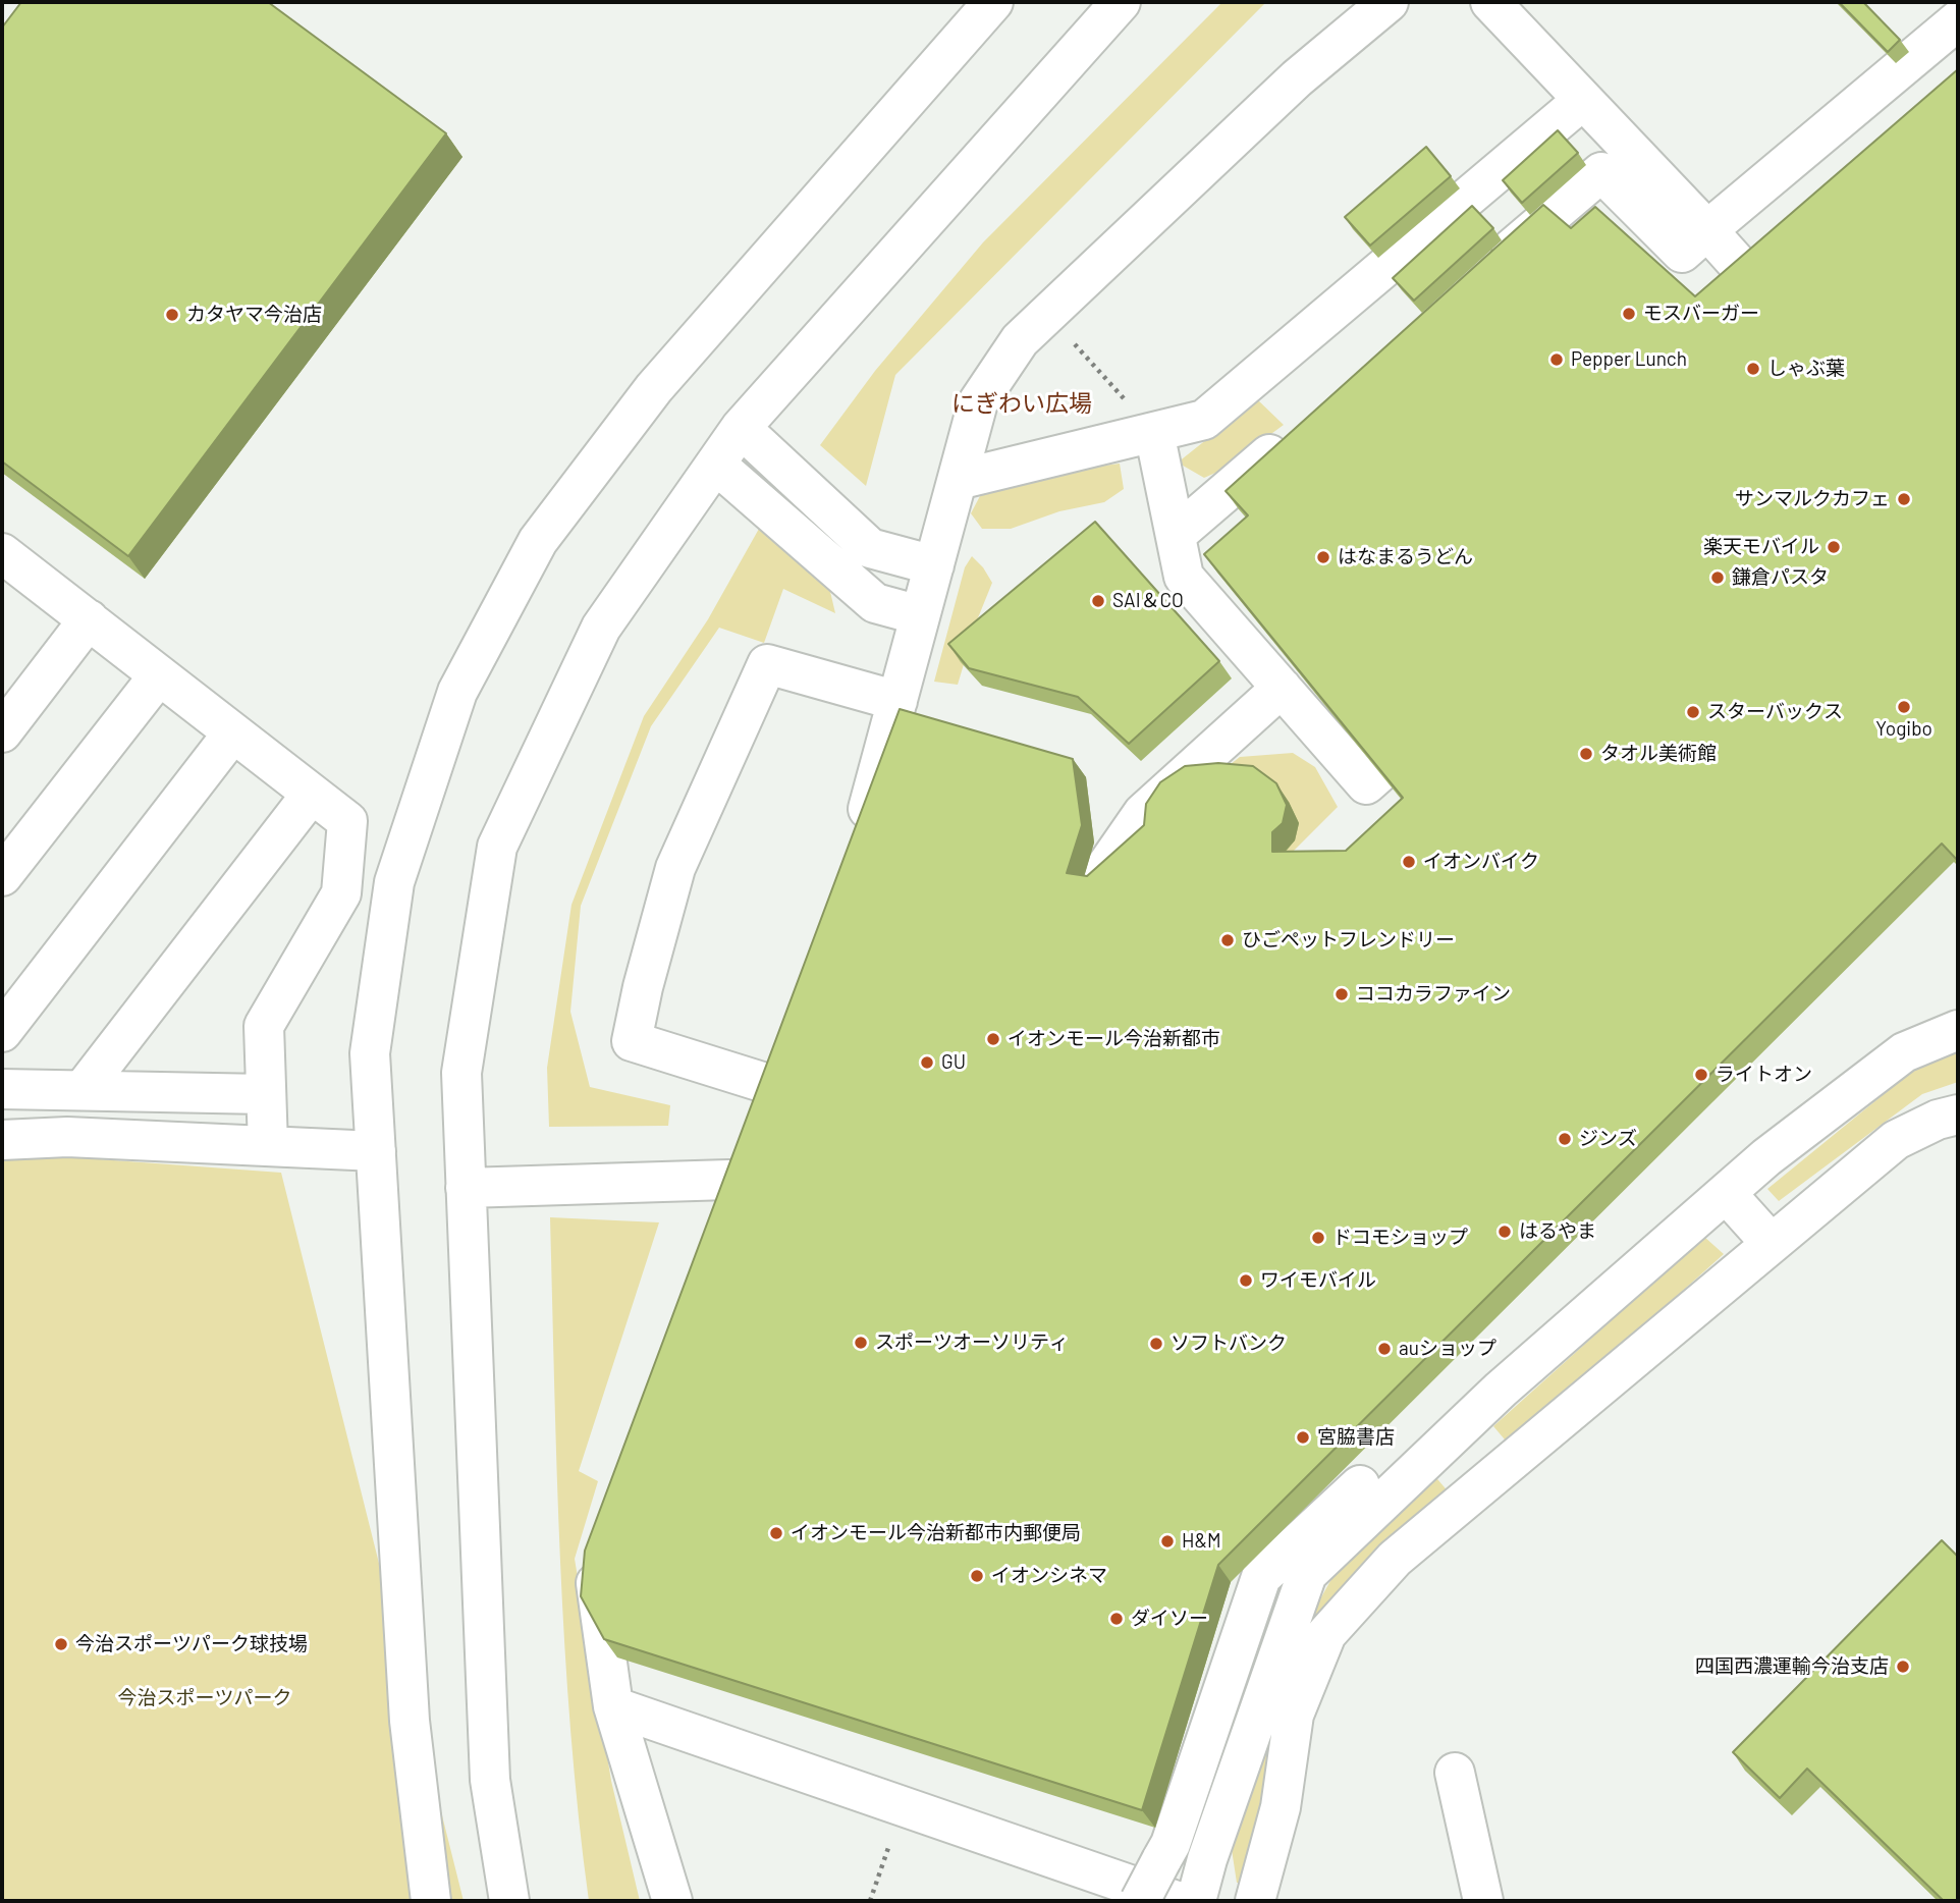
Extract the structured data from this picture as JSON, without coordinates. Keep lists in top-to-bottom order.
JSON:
{
  "districts": ["にぎわい広場"],
  "parks": ["今治スポーツパーク"],
  "places": [
    "モスバーガー",
    "カタヤマ今治店",
    "Pepper Lunch",
    "しゃぶ葉",
    "サンマルクカフェ",
    "楽天モバイル",
    "はなまるうどん",
    "鎌倉パスタ",
    "SAI＆CO",
    "Yogibo",
    "スターバックス",
    "タオル美術館",
    "イオンバイク",
    "ひごペットフレンドリー",
    "ココカラファイン",
    "イオンモール今治新都市",
    "GU",
    "ライトオン",
    "ジンズ",
    "はるやま",
    "ドコモショップ",
    "ワイモバイル",
    "スポーツオーソリティ",
    "ソフトバンク",
    "auショップ",
    "宮脇書店",
    "イオンモール今治新都市内郵便局",
    "H&M",
    "イオンシネマ",
    "ダイソー",
    "今治スポーツパーク球技場",
    "四国西濃運輸今治支店"
  ]
}
